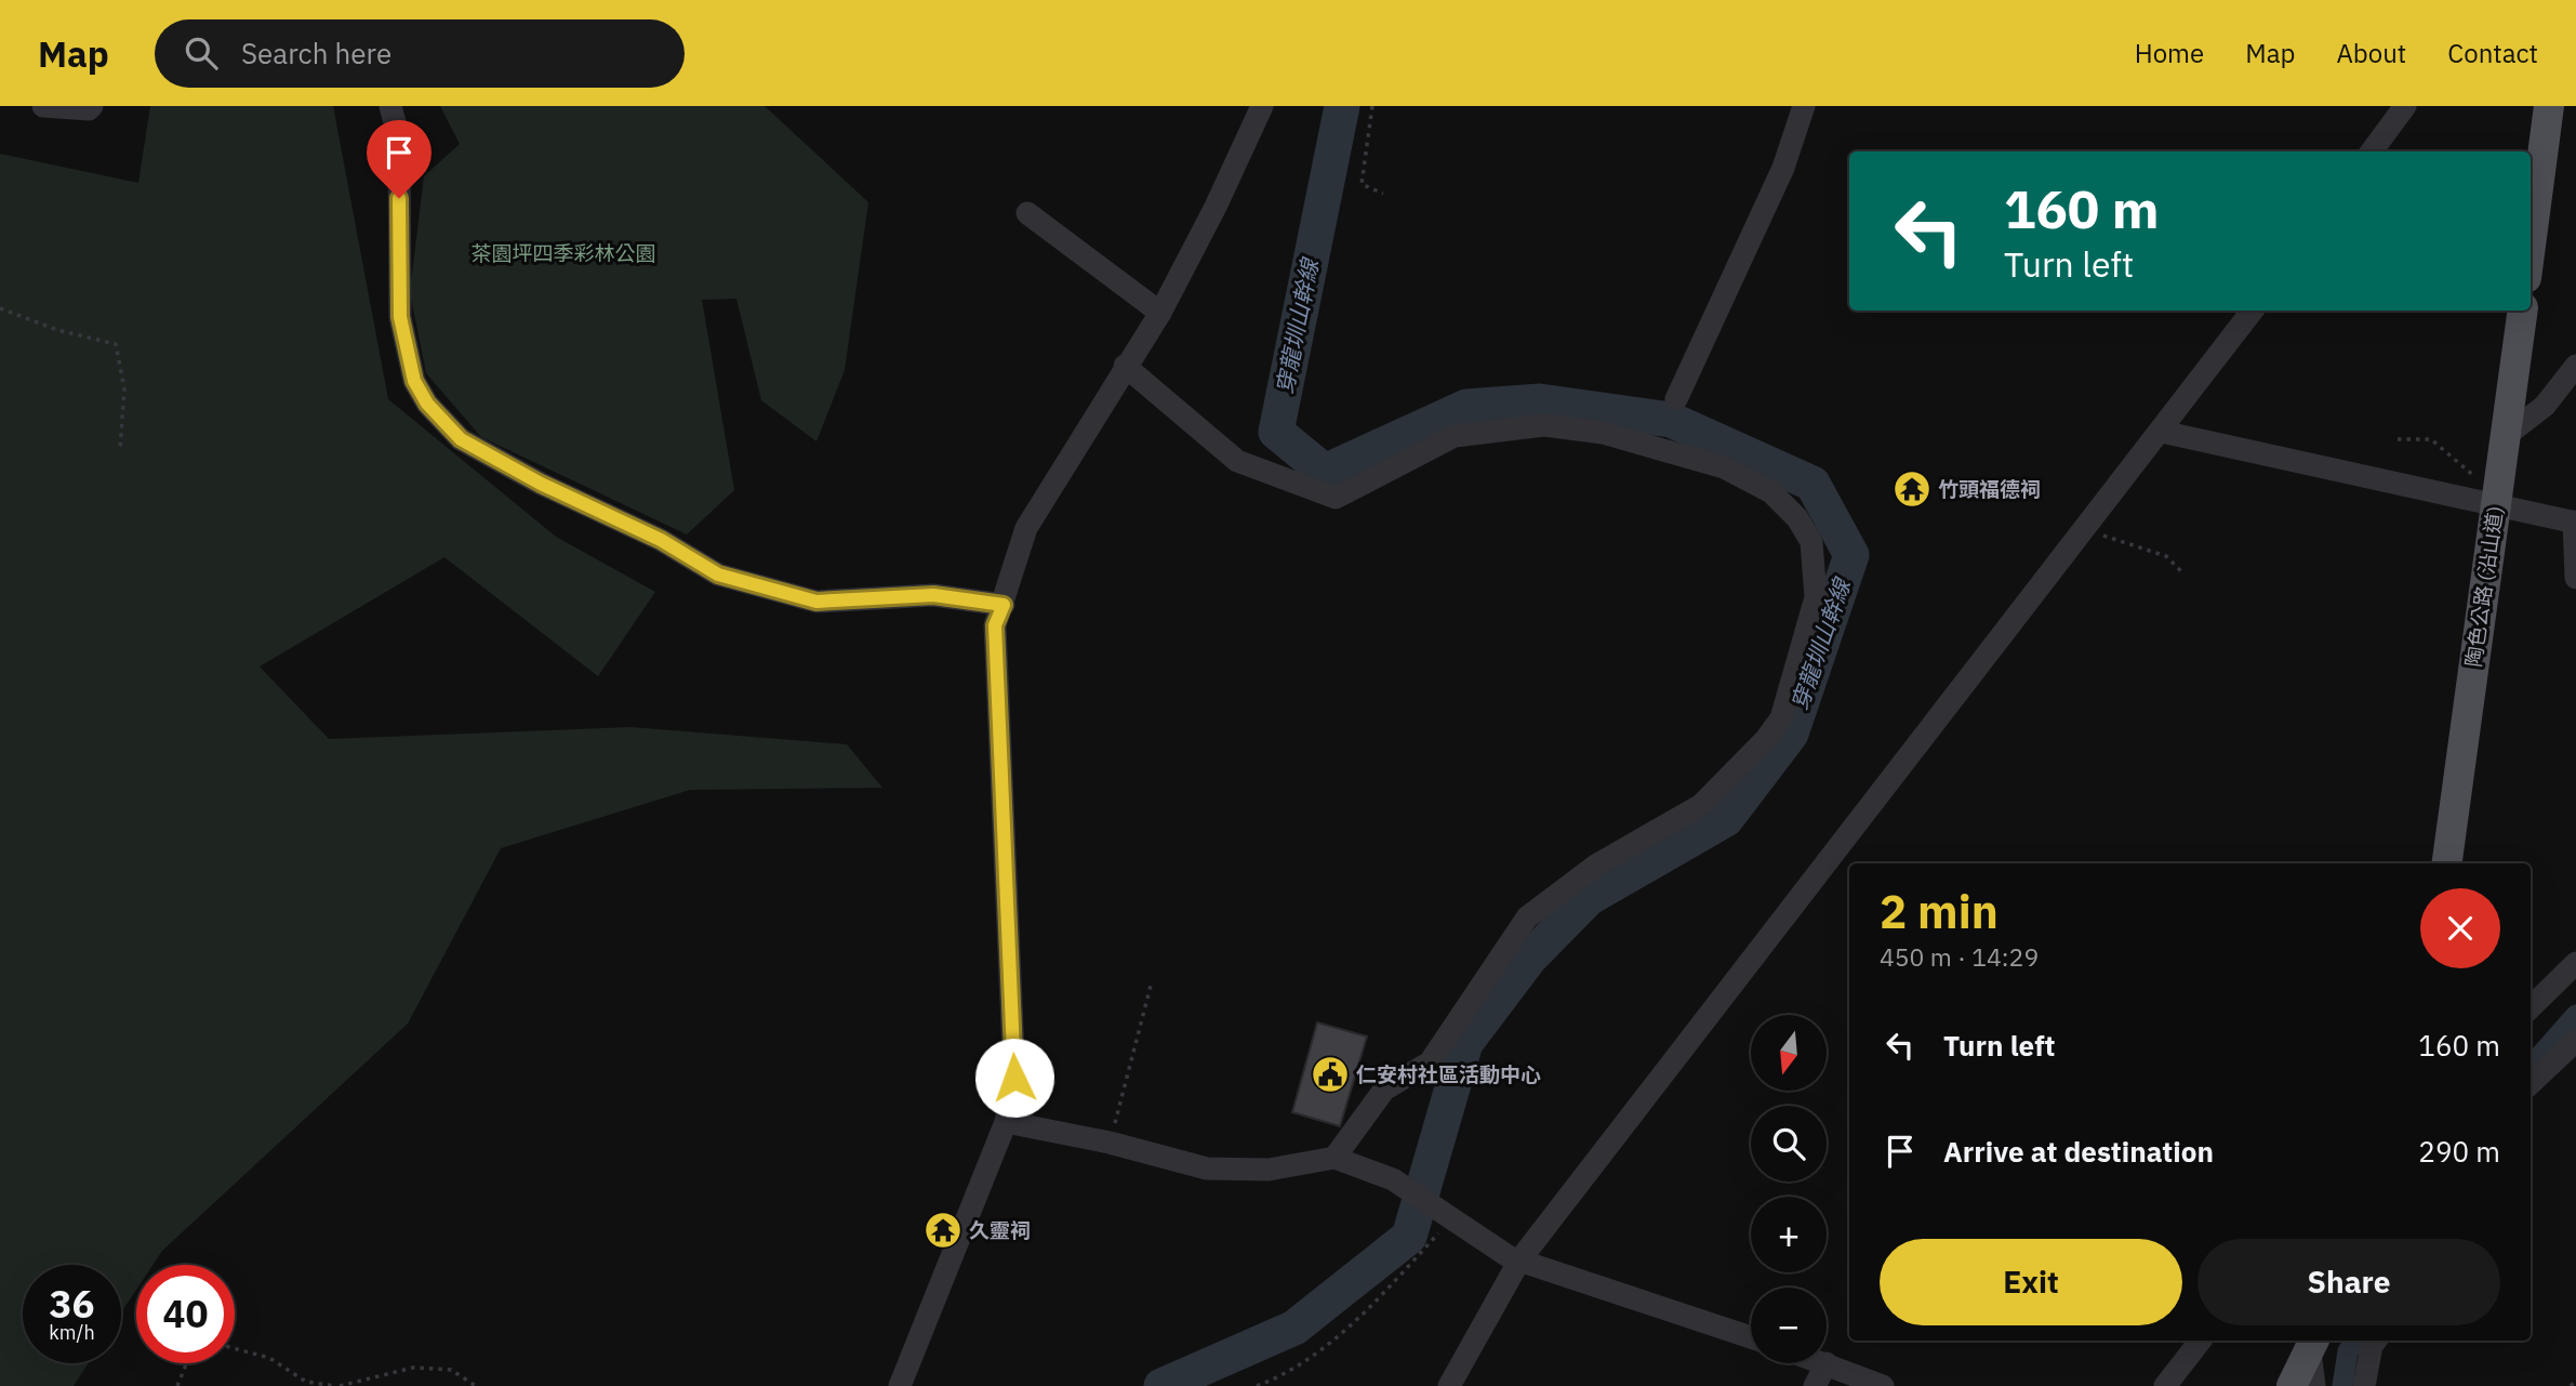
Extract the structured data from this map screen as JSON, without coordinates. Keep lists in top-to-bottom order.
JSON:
{
  "streets": {
    "main road": ["陶色公路 (沿山道)"]
  },
  "water": ["穿龍圳山幹線"],
  "parks": ["茶園坪四季彩林公園"],
  "places": {
    "temple": ["竹頭福德祠", "久靈祠"],
    "public building": ["仁安村社區活動中心"]
  },
  "north": "bottom",
  "page": {
    "header": "Map",
    "search": "Search here",
    "nav": [
      "Home",
      "Map",
      "About",
      "Contact"
    ],
    "turn": ["160 m", "Turn left"],
    "heading": ["2 min", "450 m · 14:29"],
    "list": [
      {
        "name": "Turn left",
        "value": "160 m"
      },
      {
        "name": "Arrive at destination",
        "value": "290 m"
      }
    ],
    "map_buttons": ["+", "−"],
    "buttons": ["Exit", "Share"],
    "speed": "36 km/h",
    "limit": "40"
  }
}
